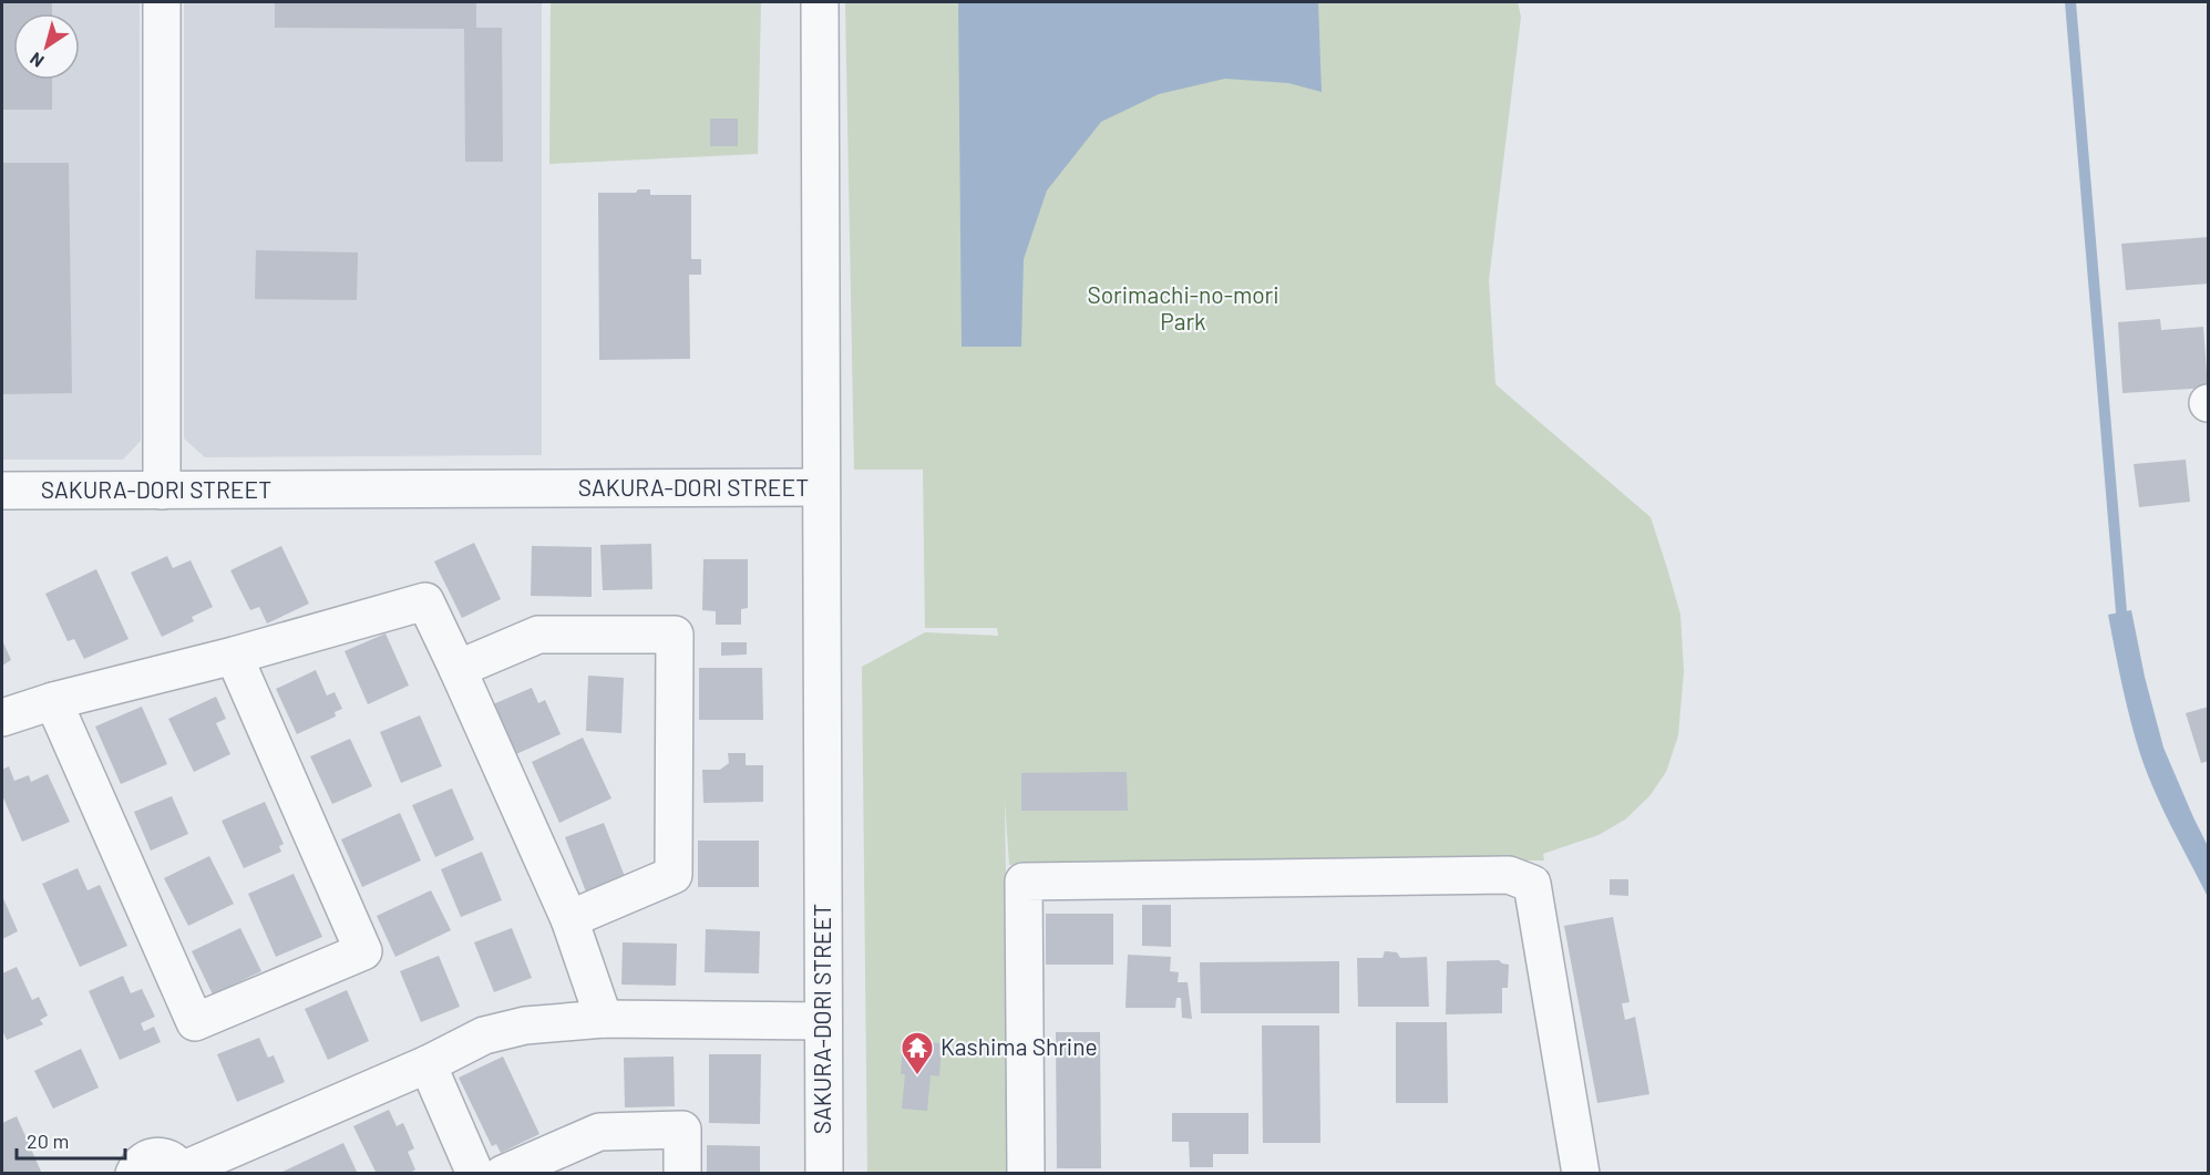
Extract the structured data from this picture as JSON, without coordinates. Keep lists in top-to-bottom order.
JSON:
{
  "streets": {
    "street": ["SAKURA-DORI STREET"]
  },
  "parks": ["Sorimachi-no-mori Park"],
  "places": {
    "temple": ["Kashima Shrine"]
  },
  "scale_bar": "20 m",
  "north": "bottom left"
}
